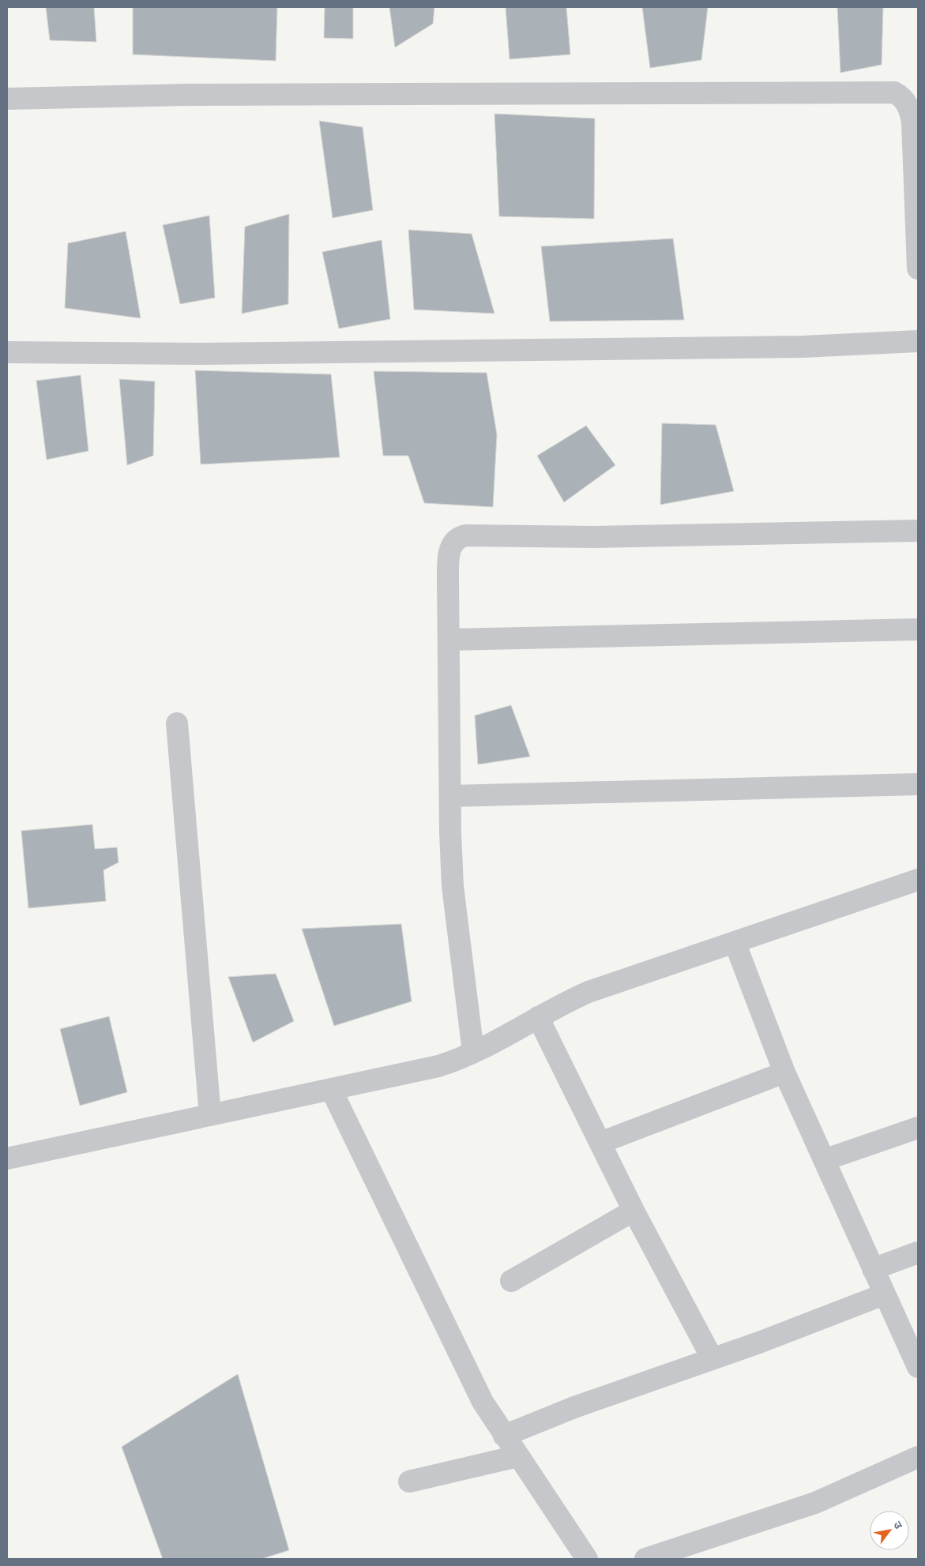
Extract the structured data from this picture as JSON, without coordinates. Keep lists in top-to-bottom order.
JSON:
{
  "north": "top right"
}
